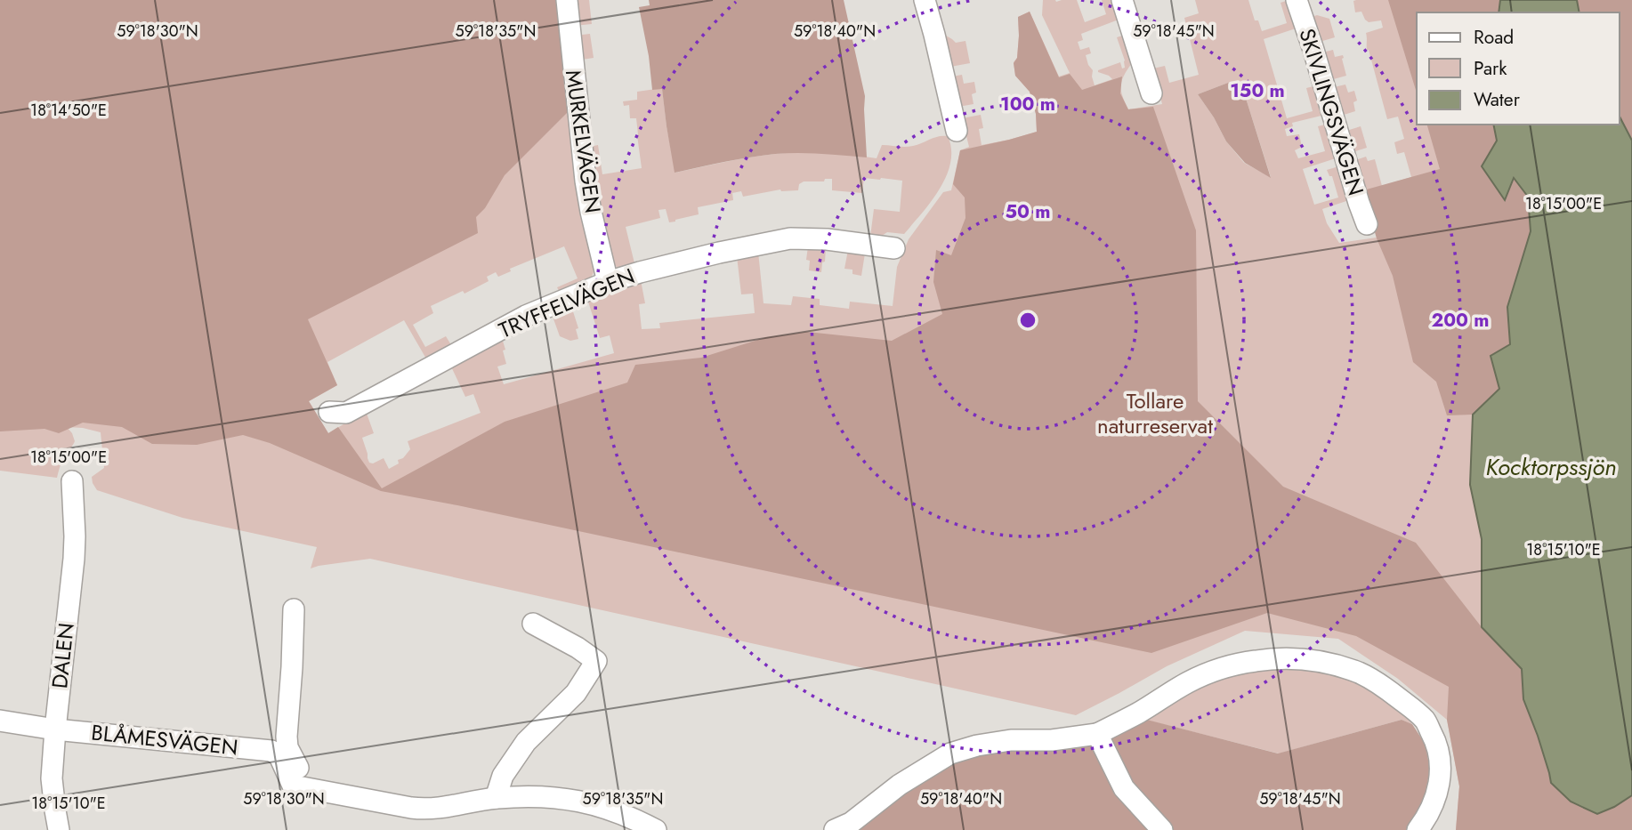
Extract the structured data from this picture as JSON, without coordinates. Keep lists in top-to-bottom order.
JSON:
{
  "streets": {
    "street": [
      "SKIVLINGSVÄGEN",
      "MURKELVÄGEN",
      "TRYFFELVÄGEN",
      "DALEN",
      "BLÅMESVÄGEN"
    ]
  },
  "crossings": [
    ["MURKELVÄGEN", "TRYFFELVÄGEN"],
    ["DALEN", "BLÅMESVÄGEN"]
  ],
  "water": ["Kocktorpssjön"],
  "parks": ["Tollare naturreservat"],
  "legend": ["Road", "Park", "Water"],
  "coordinates": [
    "59°18'30\"N",
    "59°18'40\"N",
    "59°18'35\"N",
    "59°18'45\"N",
    "18°14'50\"E",
    "18°15'00\"E",
    "18°15'10\"E"
  ],
  "rings": [
    "150 m",
    "100 m",
    "50 m",
    "200 m"
  ]
}
